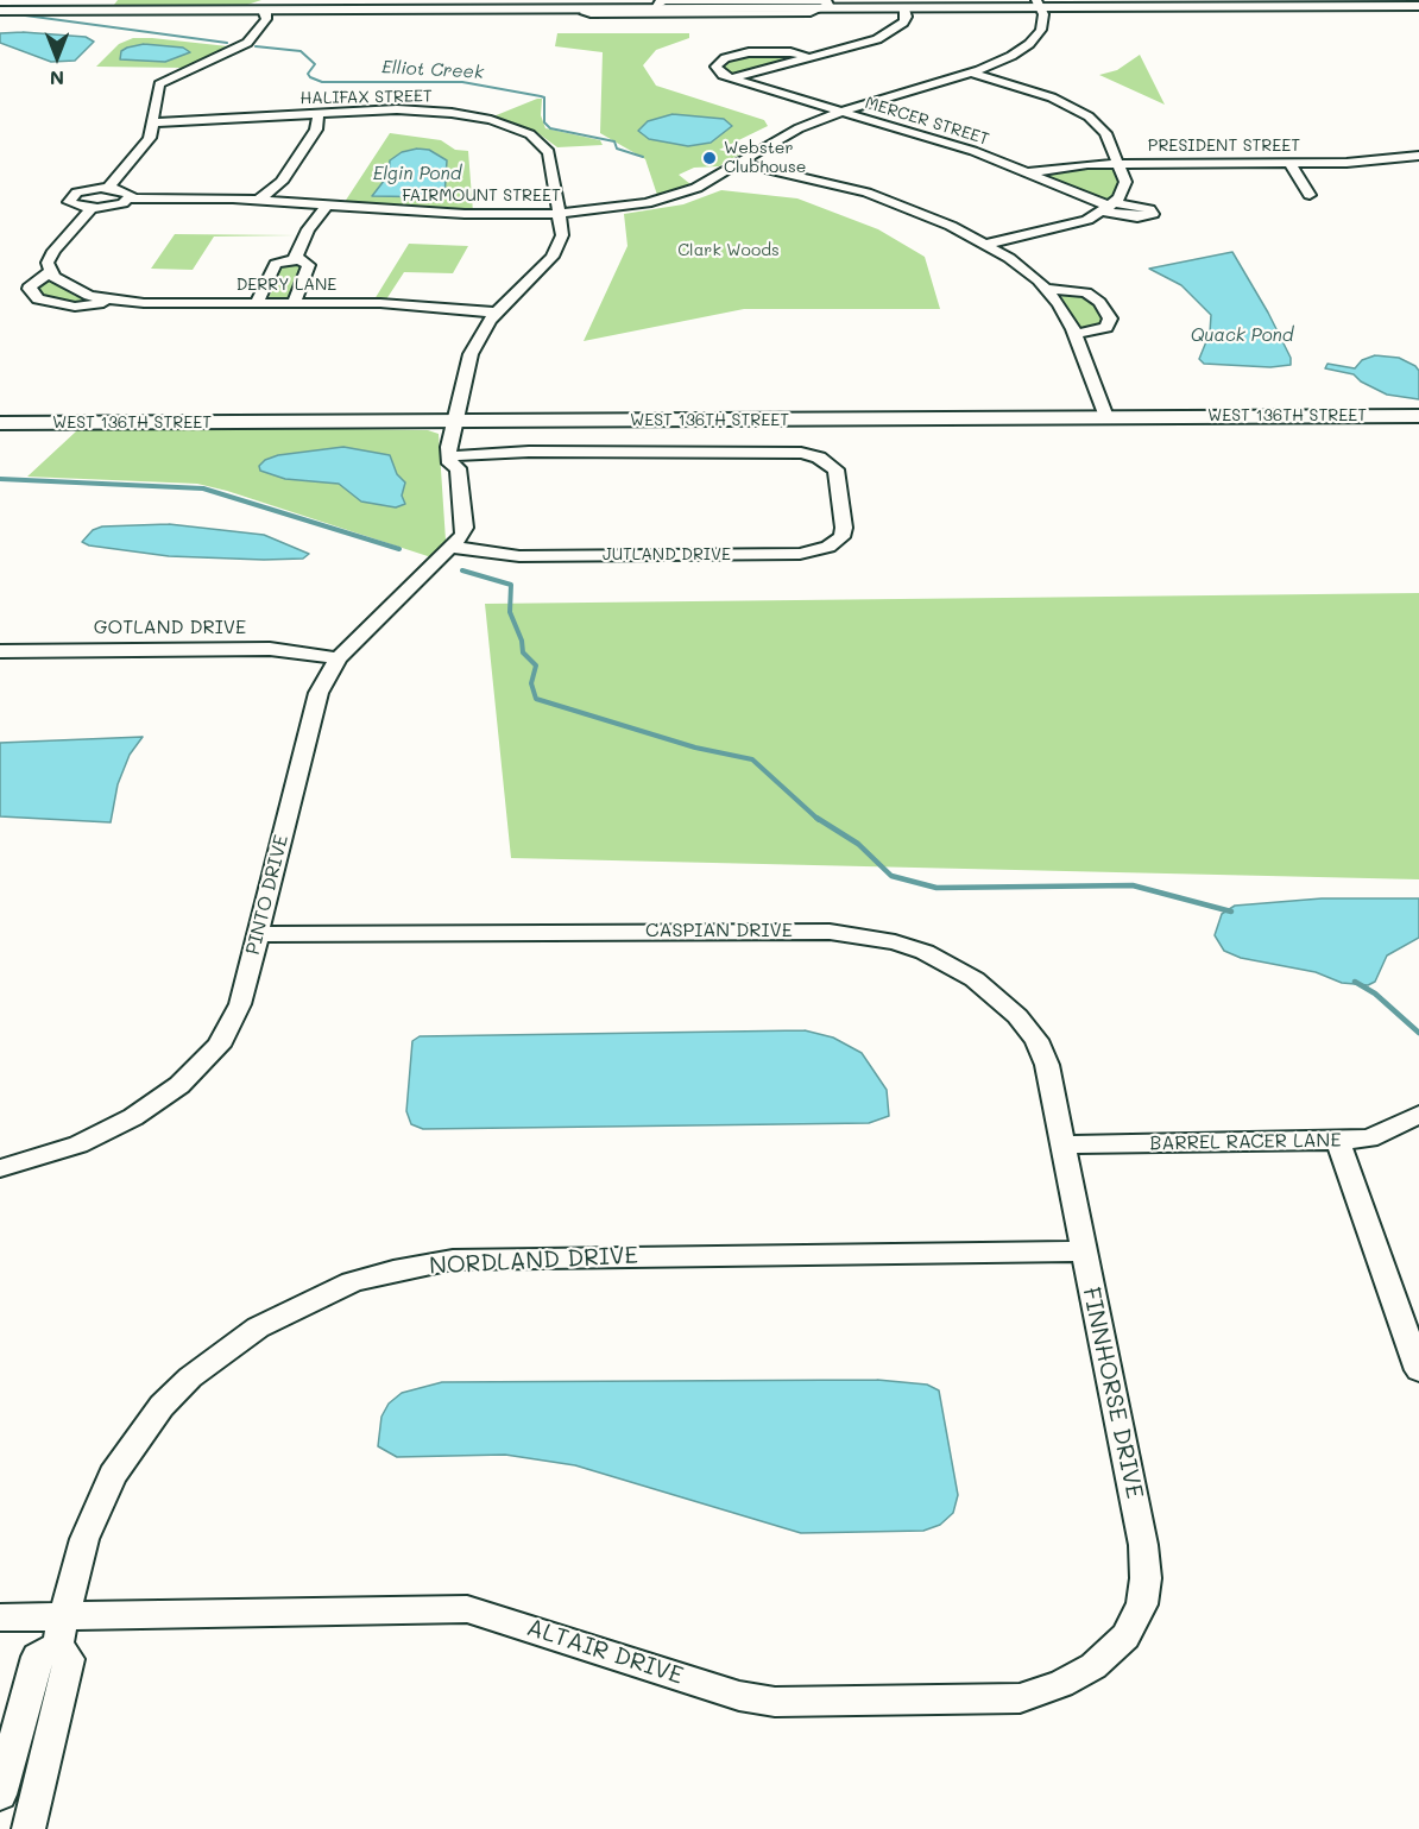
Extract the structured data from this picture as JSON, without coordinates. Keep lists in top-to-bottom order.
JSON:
{
  "streets": {
    "street": [
      "HALIFAX STREET",
      "MERCER STREET",
      "PRESIDENT STREET",
      "FAIRMOUNT STREET",
      "DERRY LANE",
      "WEST 136TH STREET",
      "JUTLAND DRIVE",
      "GOTLAND DRIVE",
      "PINTO DRIVE",
      "CASPIAN DRIVE",
      "BARREL RACER LANE",
      "NORDLAND DRIVE",
      "FINNHORSE DRIVE",
      "ALTAIR DRIVE"
    ]
  },
  "crossings": [
    ["HALIFAX STREET", "FAIRMOUNT STREET"],
    ["HALIFAX STREET", "DERRY LANE"],
    ["HALIFAX STREET", "PINTO DRIVE"],
    ["MERCER STREET", "PRESIDENT STREET"],
    ["MERCER STREET", "FAIRMOUNT STREET"],
    ["DERRY LANE", "PINTO DRIVE"],
    ["WEST 136TH STREET", "PINTO DRIVE"],
    ["JUTLAND DRIVE", "PINTO DRIVE"],
    ["GOTLAND DRIVE", "PINTO DRIVE"],
    ["PINTO DRIVE", "CASPIAN DRIVE"],
    ["CASPIAN DRIVE", "BARREL RACER LANE"],
    ["CASPIAN DRIVE", "FINNHORSE DRIVE"],
    ["BARREL RACER LANE", "FINNHORSE DRIVE"],
    ["NORDLAND DRIVE", "FINNHORSE DRIVE"],
    ["NORDLAND DRIVE", "ALTAIR DRIVE"],
    ["FINNHORSE DRIVE", "ALTAIR DRIVE"]
  ],
  "water": ["Elliot Creek", "Elgin Pond", "Quack Pond"],
  "parks": ["Clark Woods"],
  "places": ["Webster Clubhouse"],
  "north": "bottom"
}
